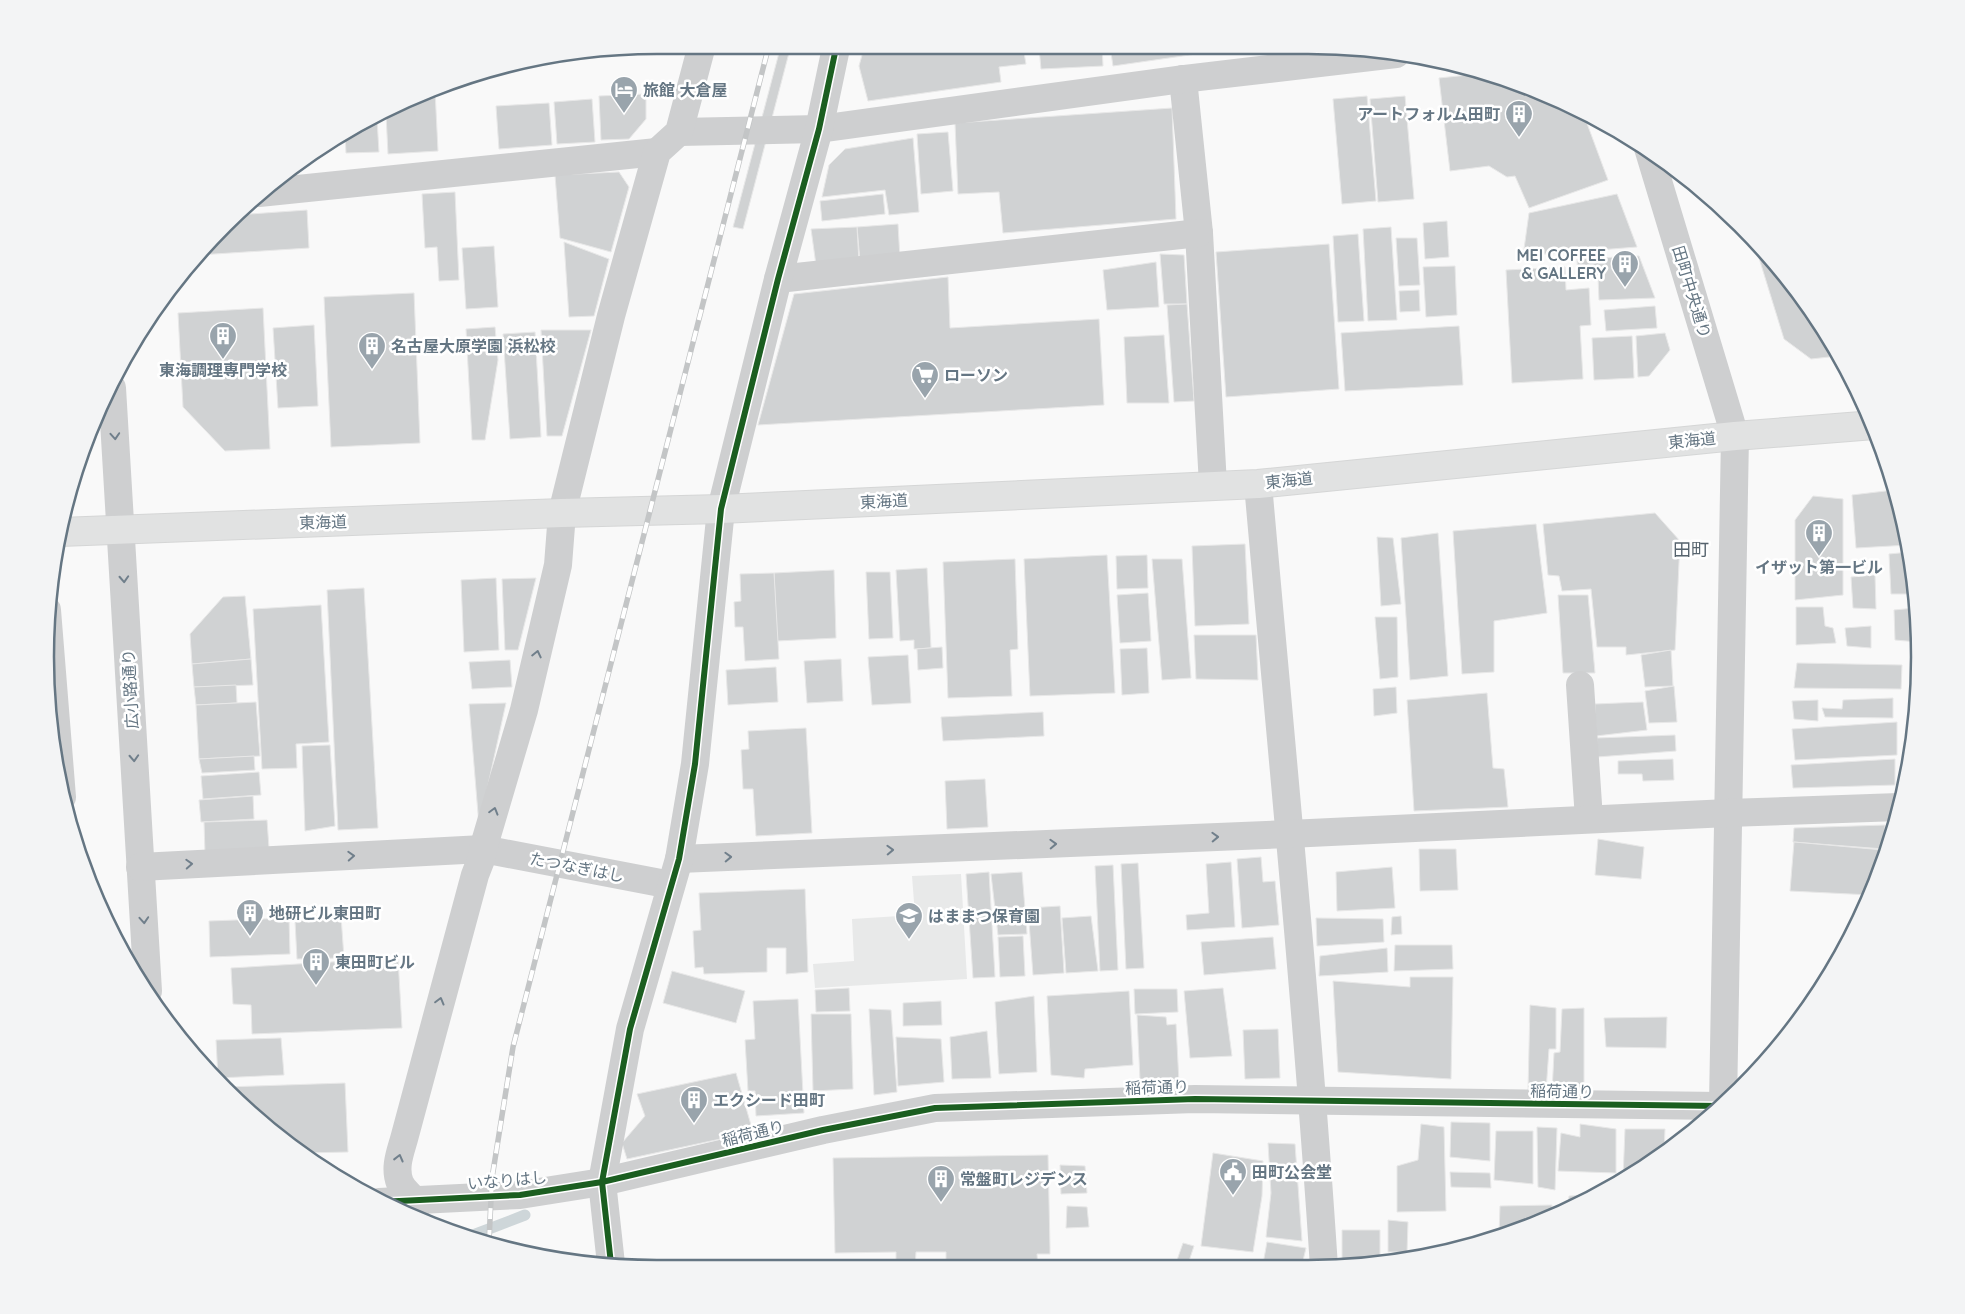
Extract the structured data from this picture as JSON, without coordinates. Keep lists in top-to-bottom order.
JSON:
{
  "streets": {
    "highway": ["東海道"],
    "street": [
      "田町中央通り",
      "広小路通り",
      "たつなぎはし",
      "稲荷通り",
      "いなりはし"
    ]
  },
  "crossings": [
    ["田町中央通り", "東海道"],
    ["東海道", "広小路通り"],
    ["広小路通り", "たつなぎはし"],
    ["稲荷通り", "いなりはし"]
  ],
  "one_way": ["広小路通り", "たつなぎはし"],
  "districts": ["田町"],
  "places": {
    "hotel": ["旅館 大倉屋"],
    "building": [
      "アートフォルム田町",
      "MEI COFFEE & GALLERY",
      "東海調理専門学校",
      "名古屋大原学園 浜松校",
      "イザット第一ビル",
      "地研ビル東田町",
      "東田町ビル",
      "エクシード田町",
      "常盤町レジデンス"
    ],
    "supermarket": ["ローソン"],
    "school or university": ["はままつ保育園"],
    "public building": ["田町公会堂"]
  }
}
